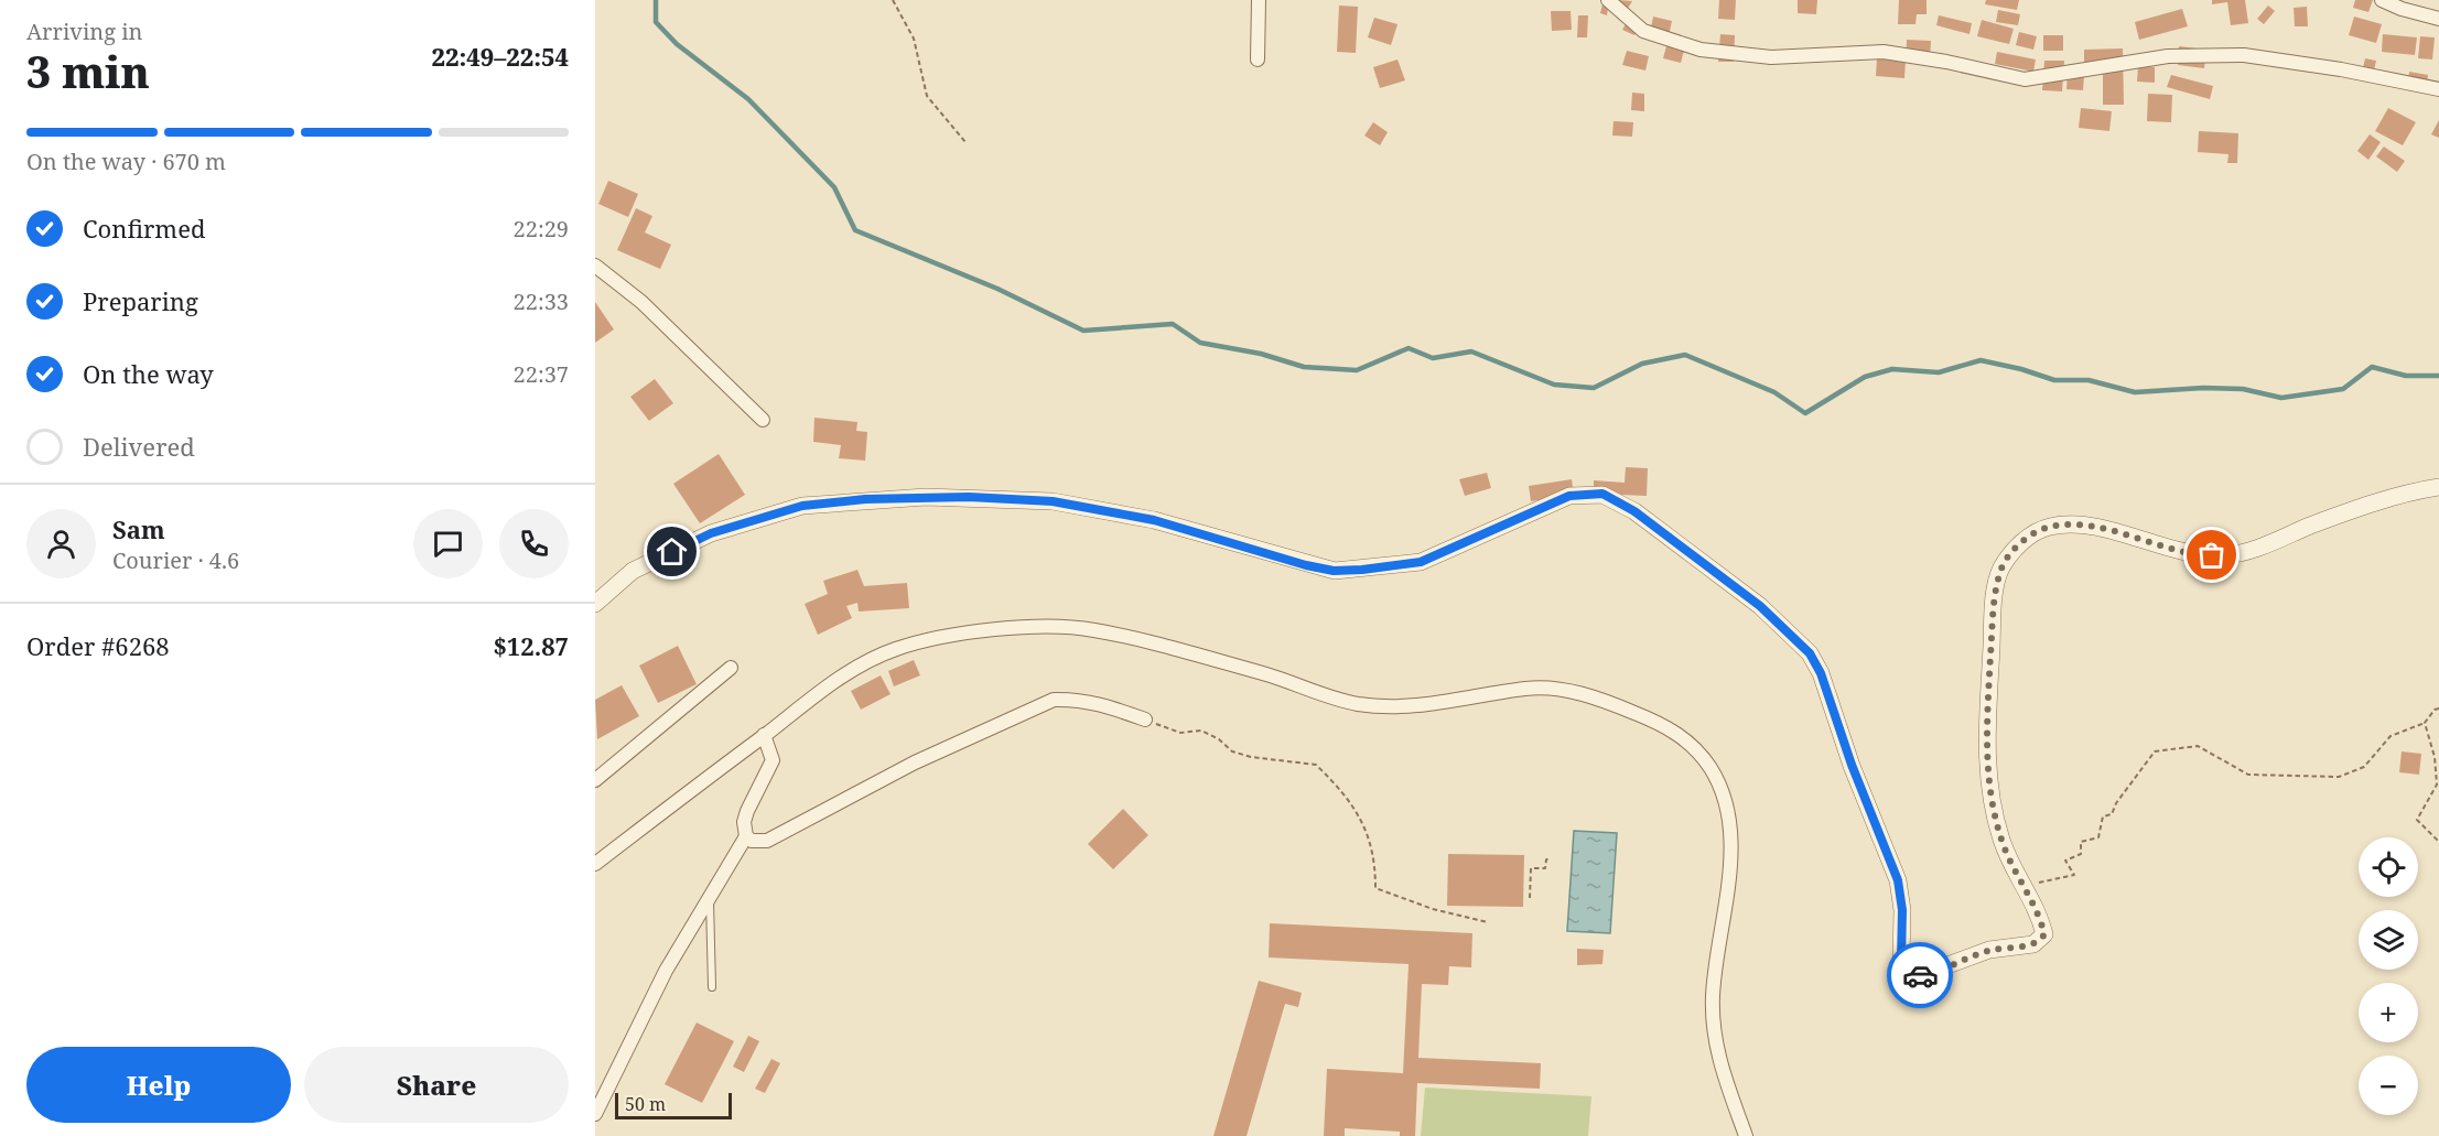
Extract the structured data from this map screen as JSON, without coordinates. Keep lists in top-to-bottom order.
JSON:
{
  "scale_bar": "50 m",
  "page": {
    "heading": ["3 min", "Arriving in", "22:49–22:54"],
    "panel": [
      "Sam",
      "Courier · 4.6",
      "Order #6268",
      "$12.87"
    ],
    "bar": "On the way · 670 m",
    "list": [
      ["Confirmed", "22:29"],
      ["Preparing", "22:33"],
      ["On the way", "22:37"],
      "Delivered"
    ],
    "map_buttons": ["+", "−"],
    "buttons": ["Help", "Share"],
    "scale": "50 m"
  }
}
